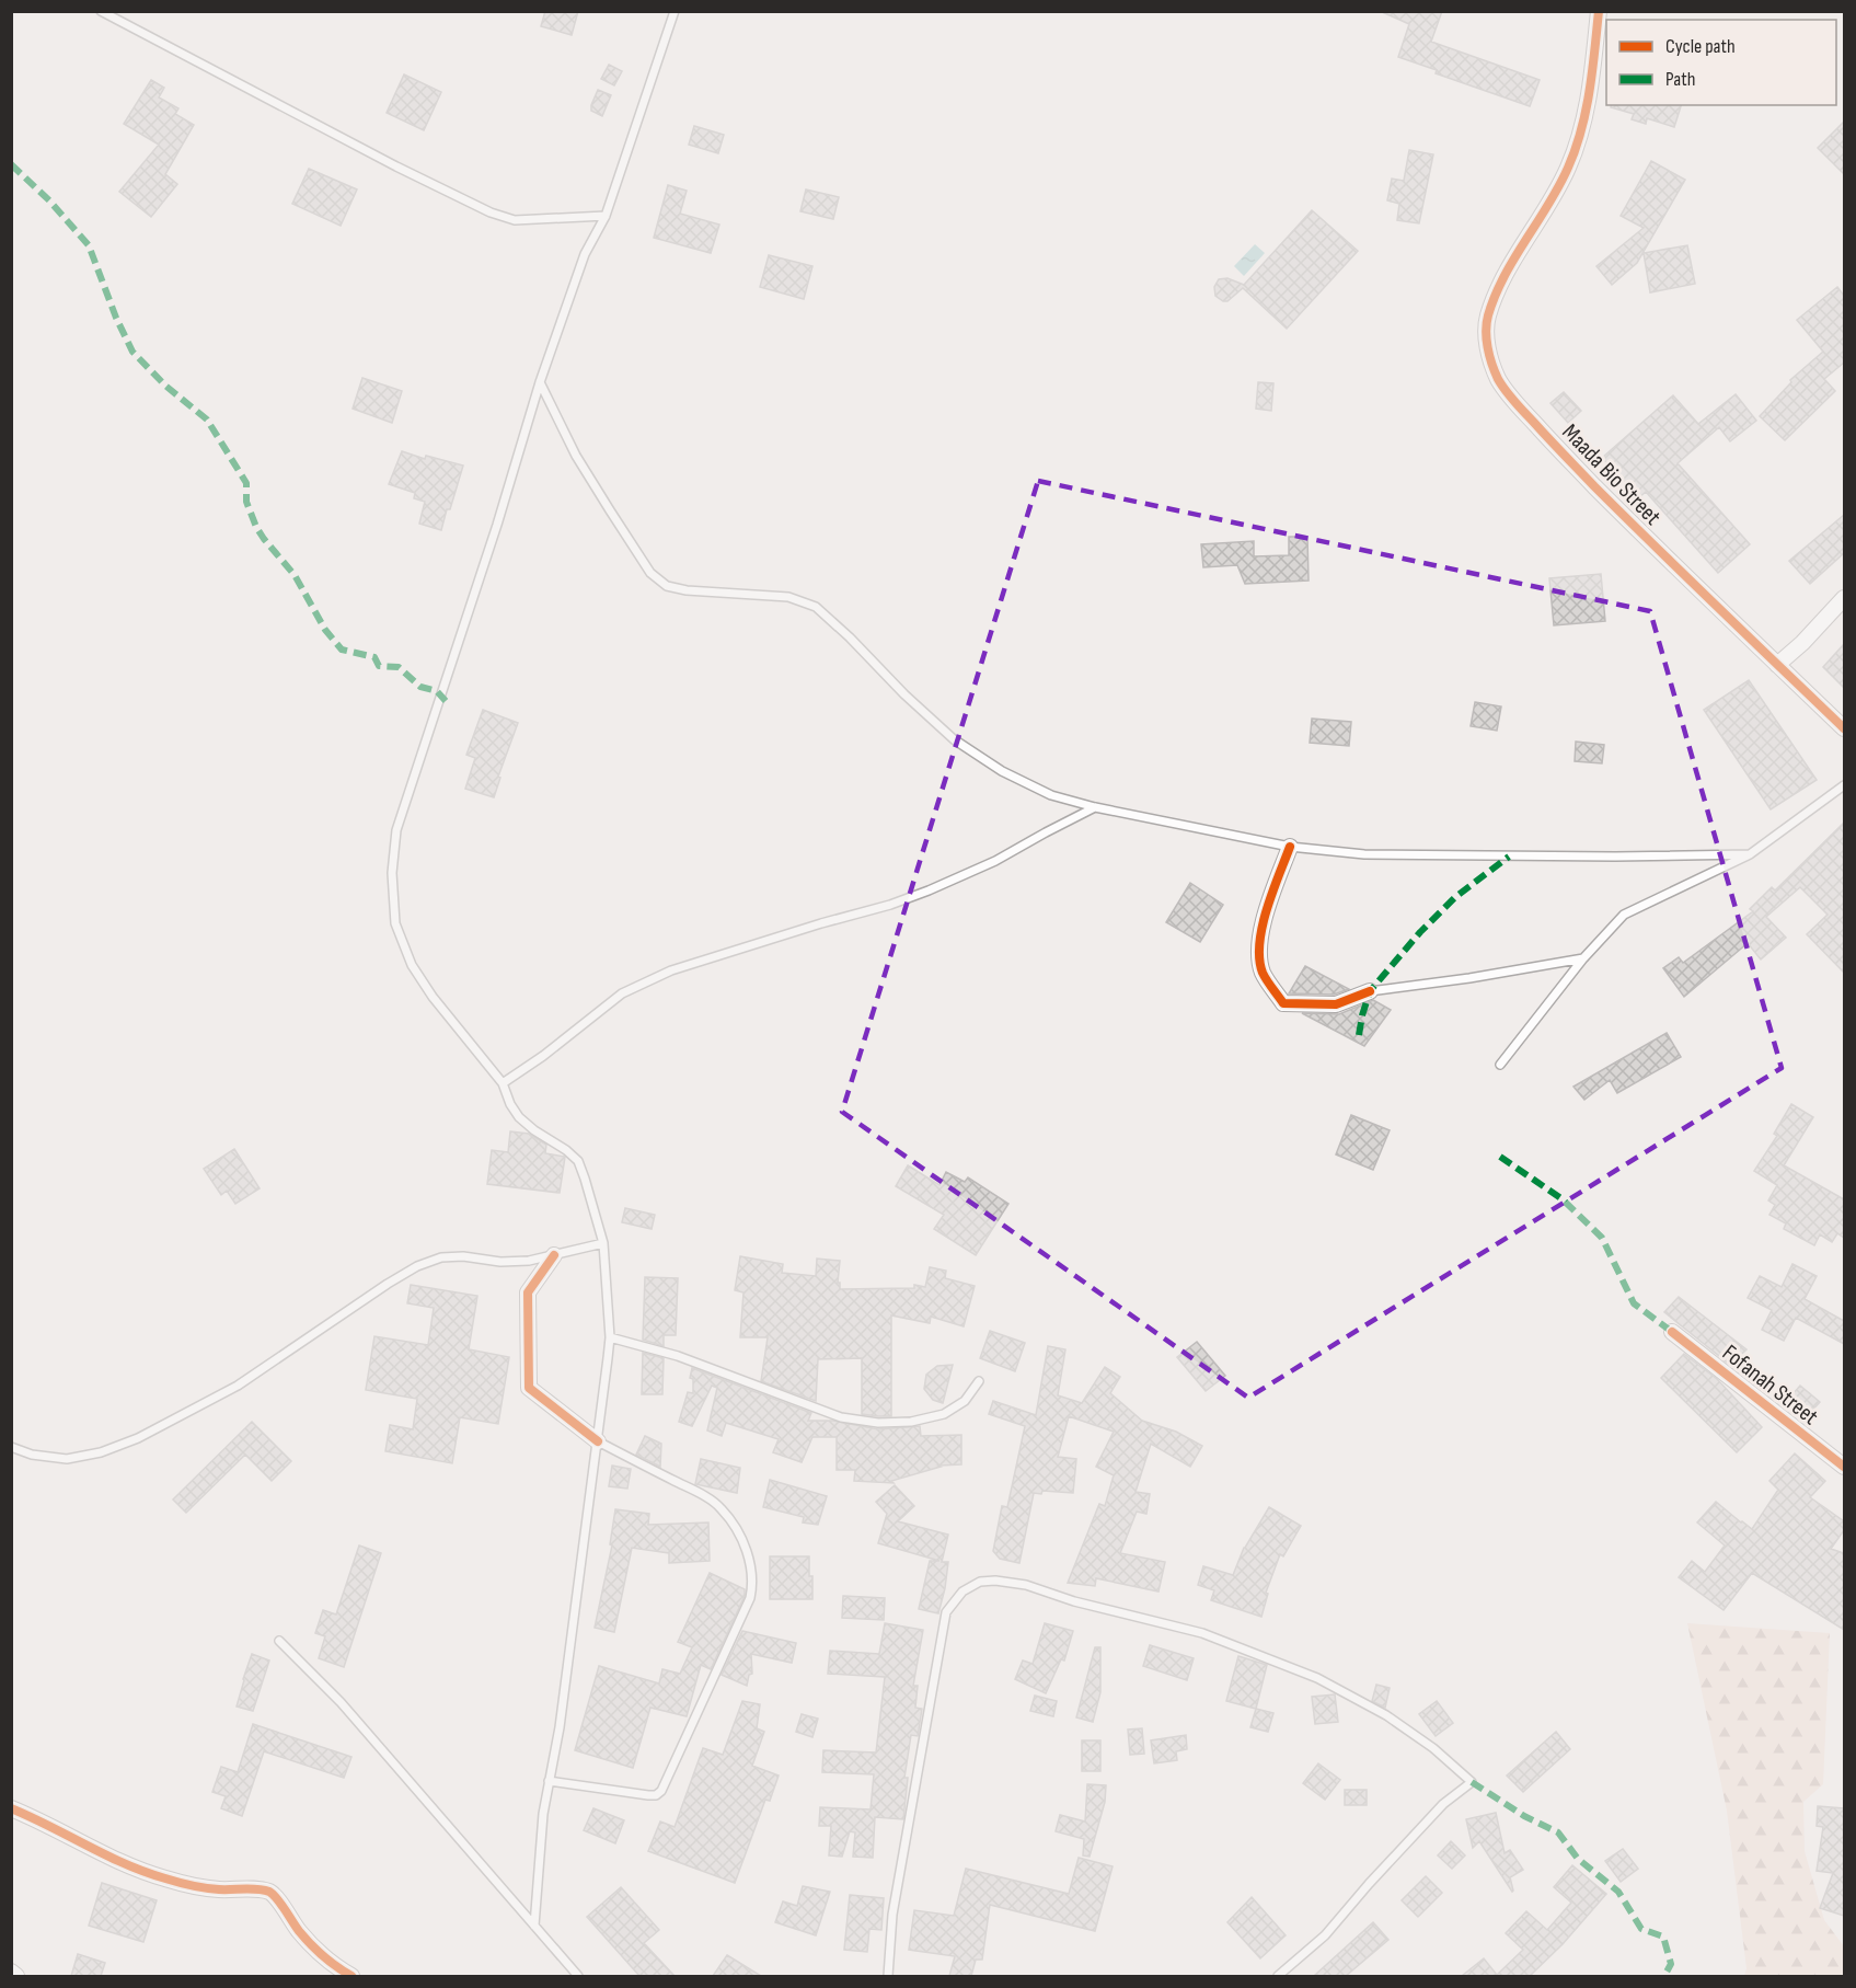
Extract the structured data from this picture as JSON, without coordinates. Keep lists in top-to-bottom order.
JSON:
{
  "streets": {
    "street": ["Maada Bio Street", "Fofanah Street"]
  },
  "legend": ["Cycle path", "Path"]
}
